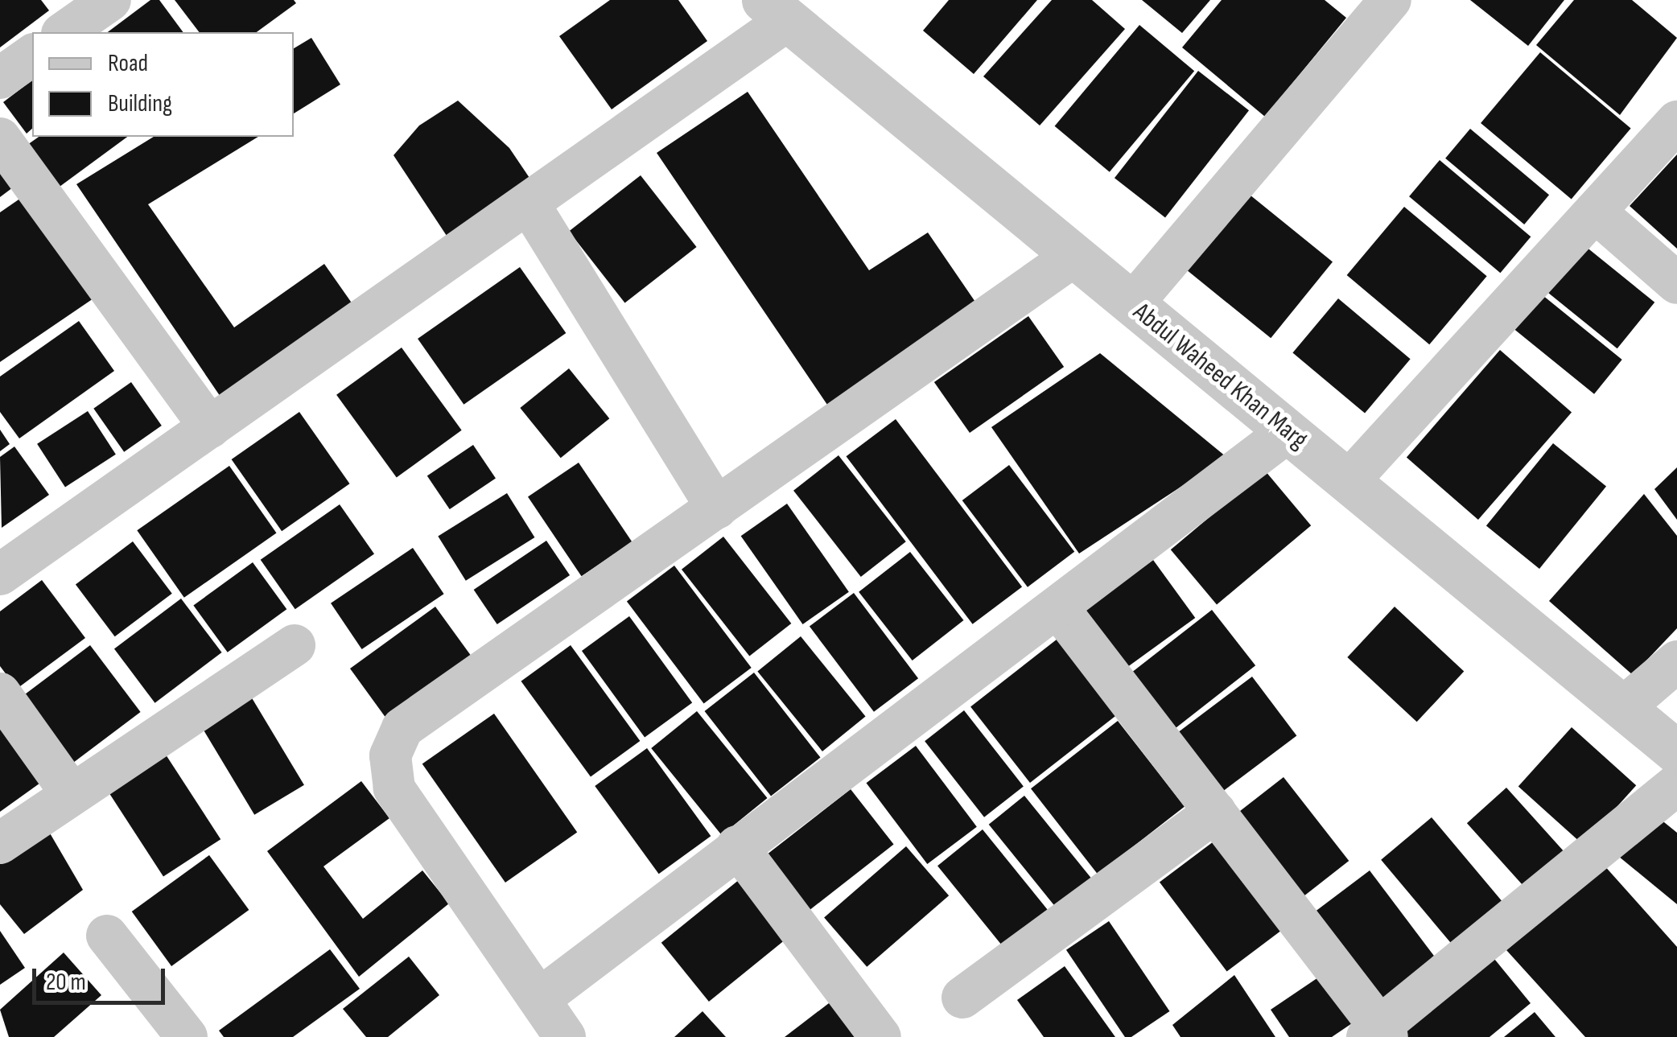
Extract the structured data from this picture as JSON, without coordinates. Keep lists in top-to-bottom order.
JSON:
{
  "streets": {
    "street": ["Abdul Waheed Khan Marg"]
  },
  "legend": ["Road", "Building"],
  "scale_bar": "20 m"
}
